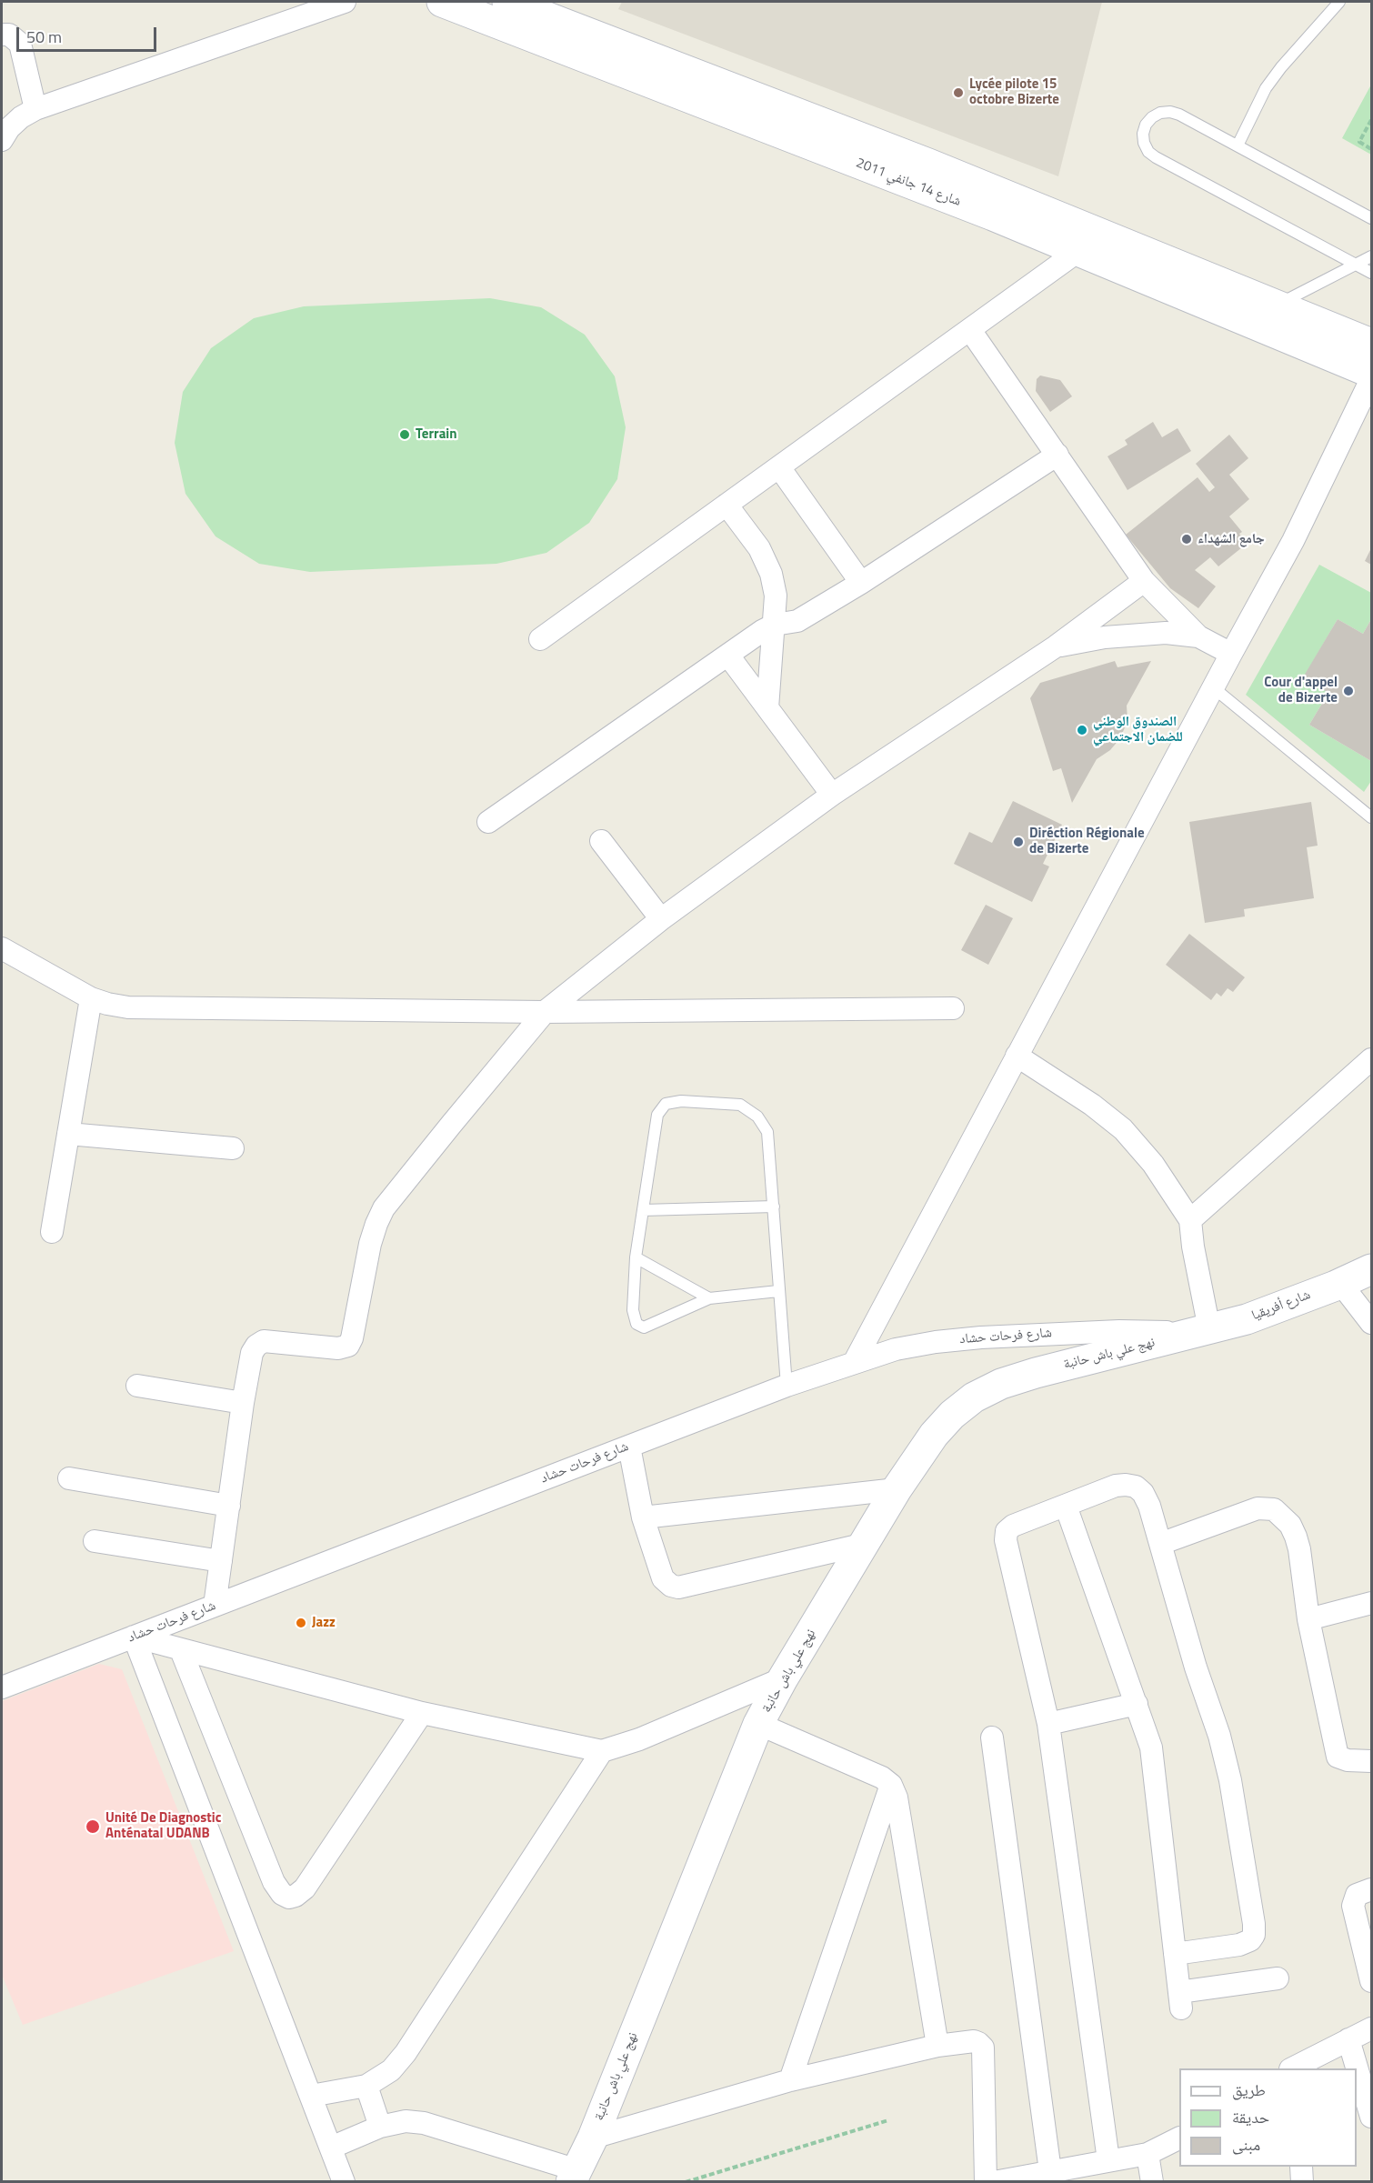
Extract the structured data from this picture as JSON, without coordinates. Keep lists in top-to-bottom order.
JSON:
{
  "streets": {
    "main road": ["شارع 14 جانفي 2011", "شارع أفريقيا", "نهج علي باش حانبة"],
    "street": ["شارع فرحات حشاد"]
  },
  "crossings": [
    ["شارع أفريقيا", "شارع فرحات حشاد"],
    ["شارع أفريقيا", "نهج علي باش حانبة"],
    ["شارع فرحات حشاد", "نهج علي باش حانبة"]
  ],
  "places": [
    "Lycée pilote 15 octobre Bizerte",
    "Terrain",
    "جامع الشهداء",
    "Cour d'appel de Bizerte",
    "الصندوق الوطني للضمان الاجتماعي",
    "Diréction Régionale de Bizerte",
    "Jazz",
    "Unité De Diagnostic Anténatal UDANB"
  ],
  "legend": ["طريق", "حديقة", "مبنى"],
  "scale_bar": "50 m"
}
